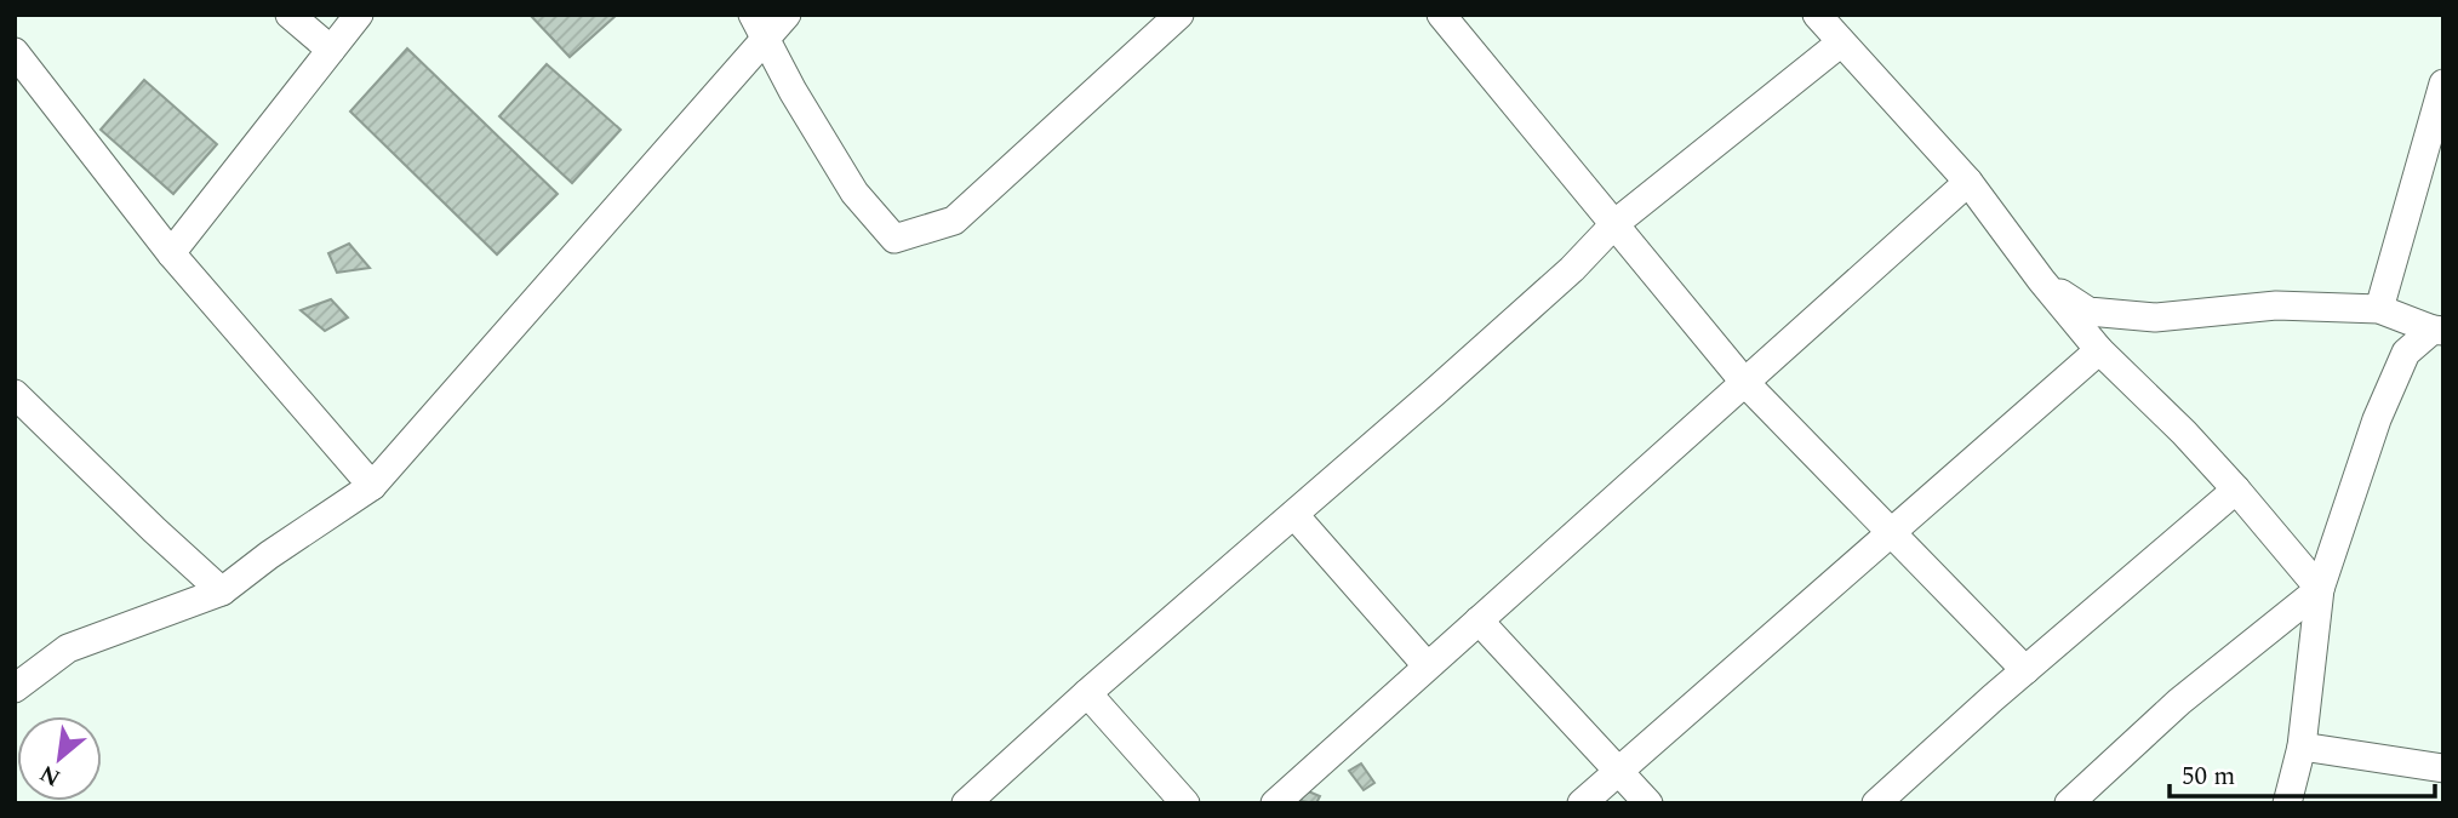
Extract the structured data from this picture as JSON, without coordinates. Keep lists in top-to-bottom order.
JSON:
{
  "scale_bar": "50 m",
  "north": "bottom left"
}
